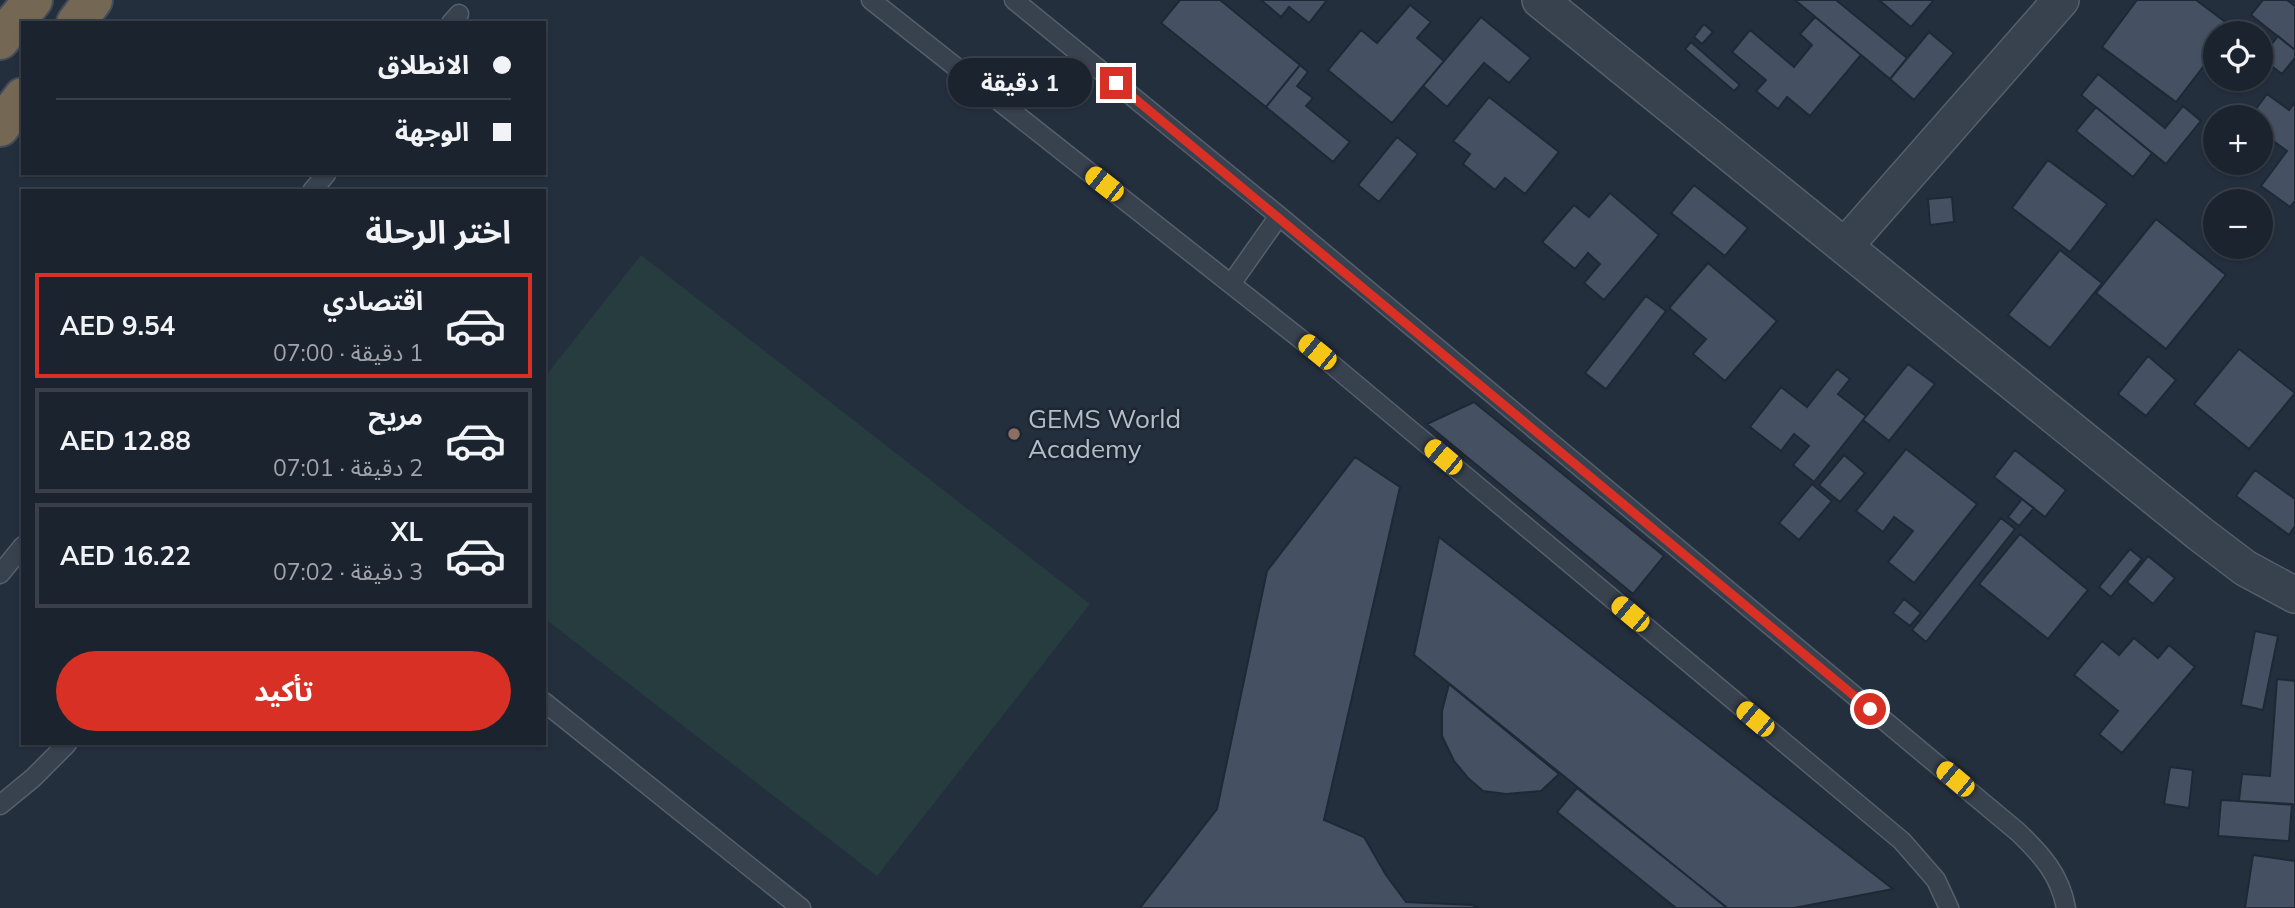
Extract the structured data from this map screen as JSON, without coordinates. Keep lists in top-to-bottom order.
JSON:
{
  "places": ["GEMS World Academy"],
  "page": {
    "map_buttons": ["+", "−"],
    "banner": ["الانطلاق", "الوجهة"],
    "bubble": "1 دقيقة",
    "heading": "اختر الرحلة",
    "list": [
      {
        "name": "اقتصادي",
        "note": "1 دقيقة · 07:00",
        "value": "AED 9.54"
      },
      {
        "name": "مريح",
        "note": "2 دقيقة · 07:01",
        "value": "AED 12.88"
      },
      {
        "name": "XL",
        "note": "3 دقيقة · 07:02",
        "value": "AED 16.22"
      }
    ],
    "buttons": "تأكيد"
  }
}
